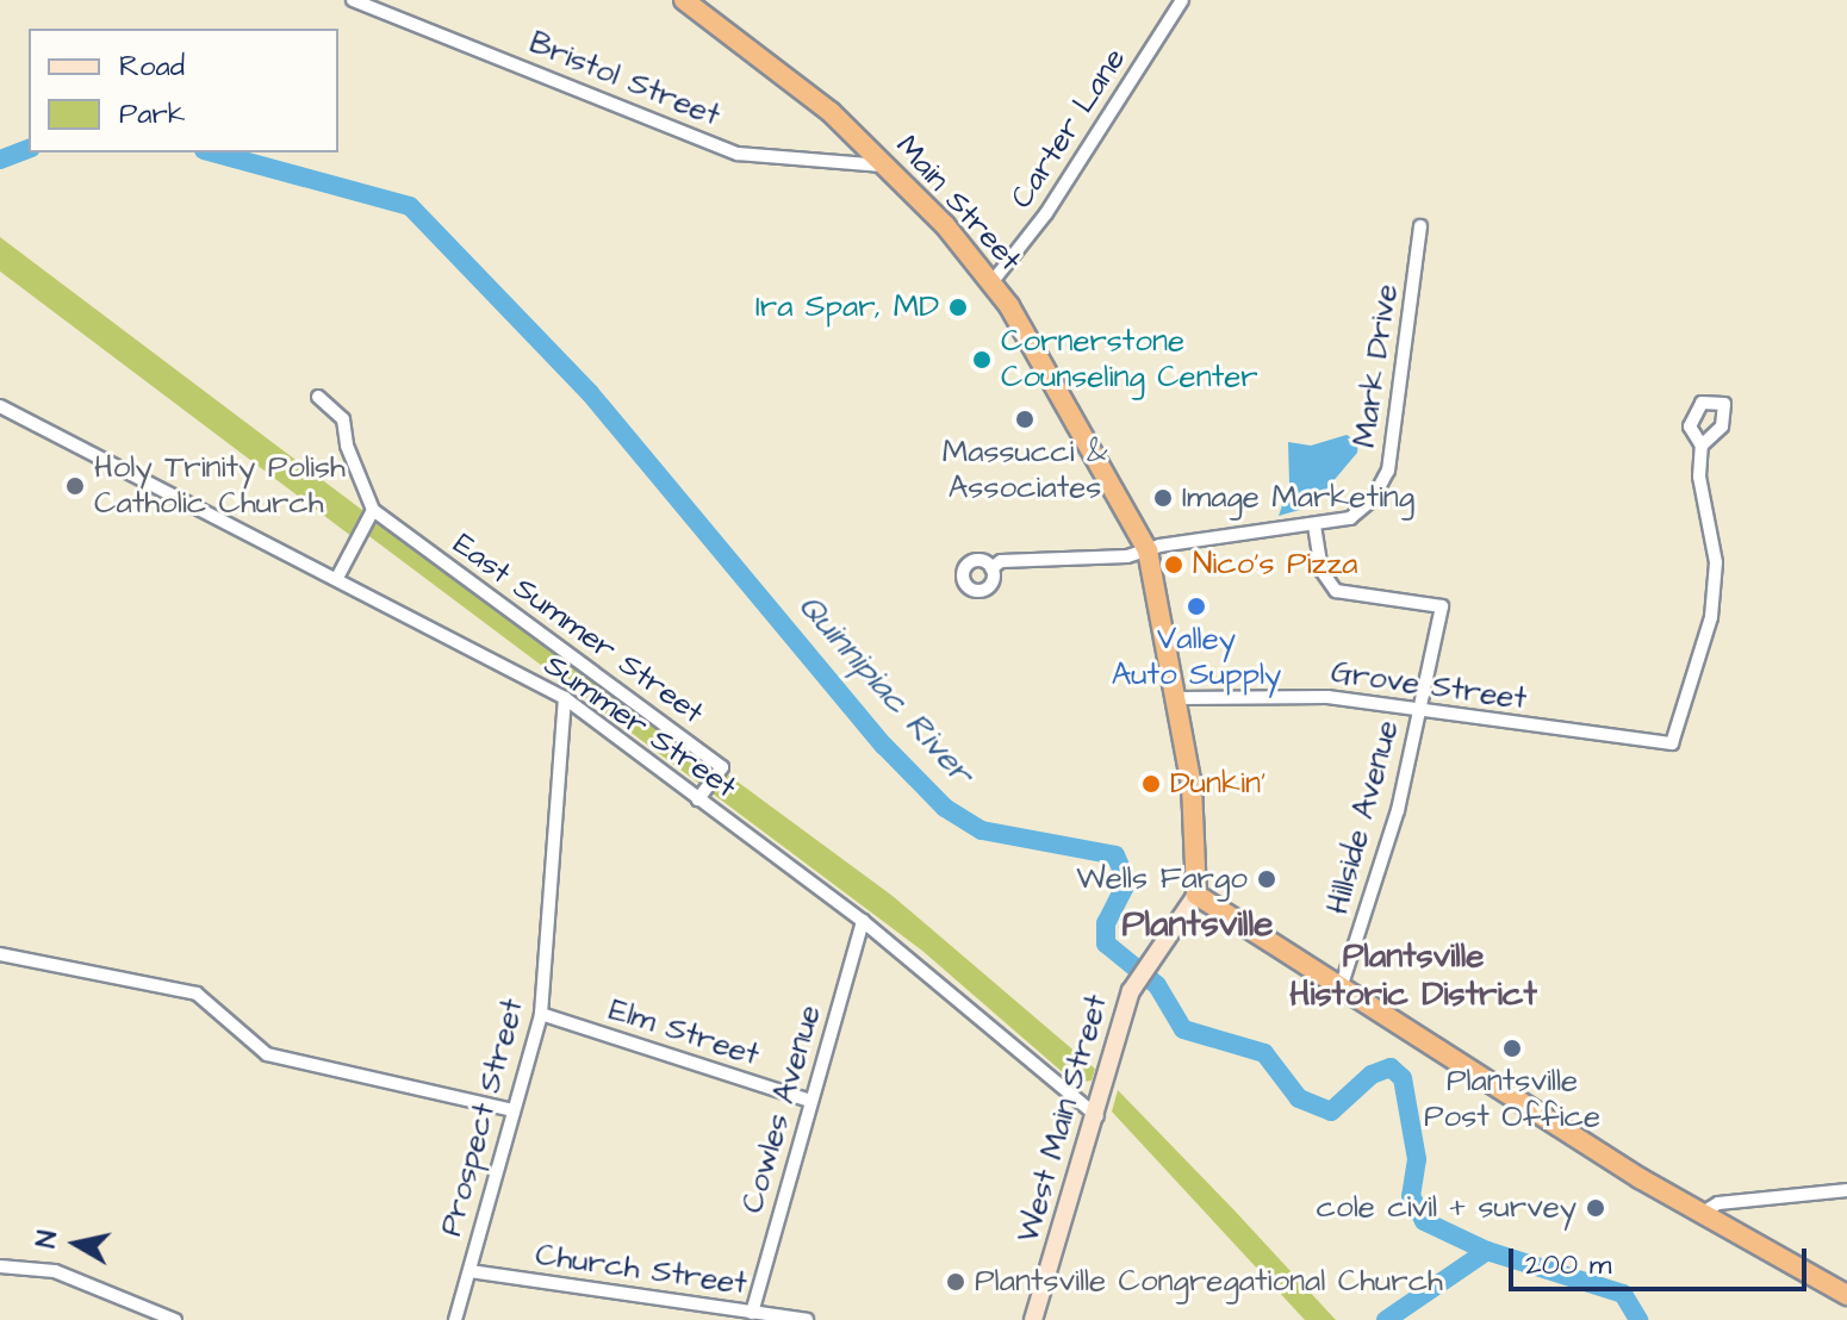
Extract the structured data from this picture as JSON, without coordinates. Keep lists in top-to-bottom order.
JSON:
{
  "streets": {
    "highway": ["Main Street"],
    "main road": ["West Main Street"],
    "street": [
      "Bristol Street",
      "Carter Lane",
      "Mark Drive",
      "East Summer Street",
      "Grove Street",
      "Summer Street",
      "Hillside Avenue",
      "Elm Street",
      "Cowles Avenue",
      "Prospect Street",
      "Church Street"
    ]
  },
  "crossings": [
    ["Bristol Street", "Main Street"],
    ["Carter Lane", "Main Street"],
    ["Main Street", "Mark Drive"],
    ["Main Street", "Grove Street"],
    ["Main Street", "West Main Street"],
    ["Mark Drive", "Hillside Avenue"],
    ["East Summer Street", "Summer Street"],
    ["Grove Street", "Hillside Avenue"],
    ["Summer Street", "Cowles Avenue"],
    ["Summer Street", "Prospect Street"],
    ["Summer Street", "West Main Street"],
    ["Elm Street", "Cowles Avenue"],
    ["Elm Street", "Prospect Street"],
    ["Cowles Avenue", "Church Street"],
    ["Prospect Street", "Church Street"]
  ],
  "districts": ["Plantsville", "Plantsville Historic District"],
  "water": ["Quinnipiac River"],
  "places": [
    "Ira Spar, MD",
    "Cornerstone Counseling Center",
    "Massucci & Associates",
    "Holy Trinity Polish Catholic Church",
    "Image Marketing",
    "Nico's Pizza",
    "Valley Auto Supply",
    "Dunkin'",
    "Wells Fargo",
    "Plantsville Post Office",
    "cole civil + survey",
    "Plantsville Congregational Church"
  ],
  "legend": ["Road", "Park"],
  "scale_bar": "200 m",
  "north": "left"
}
